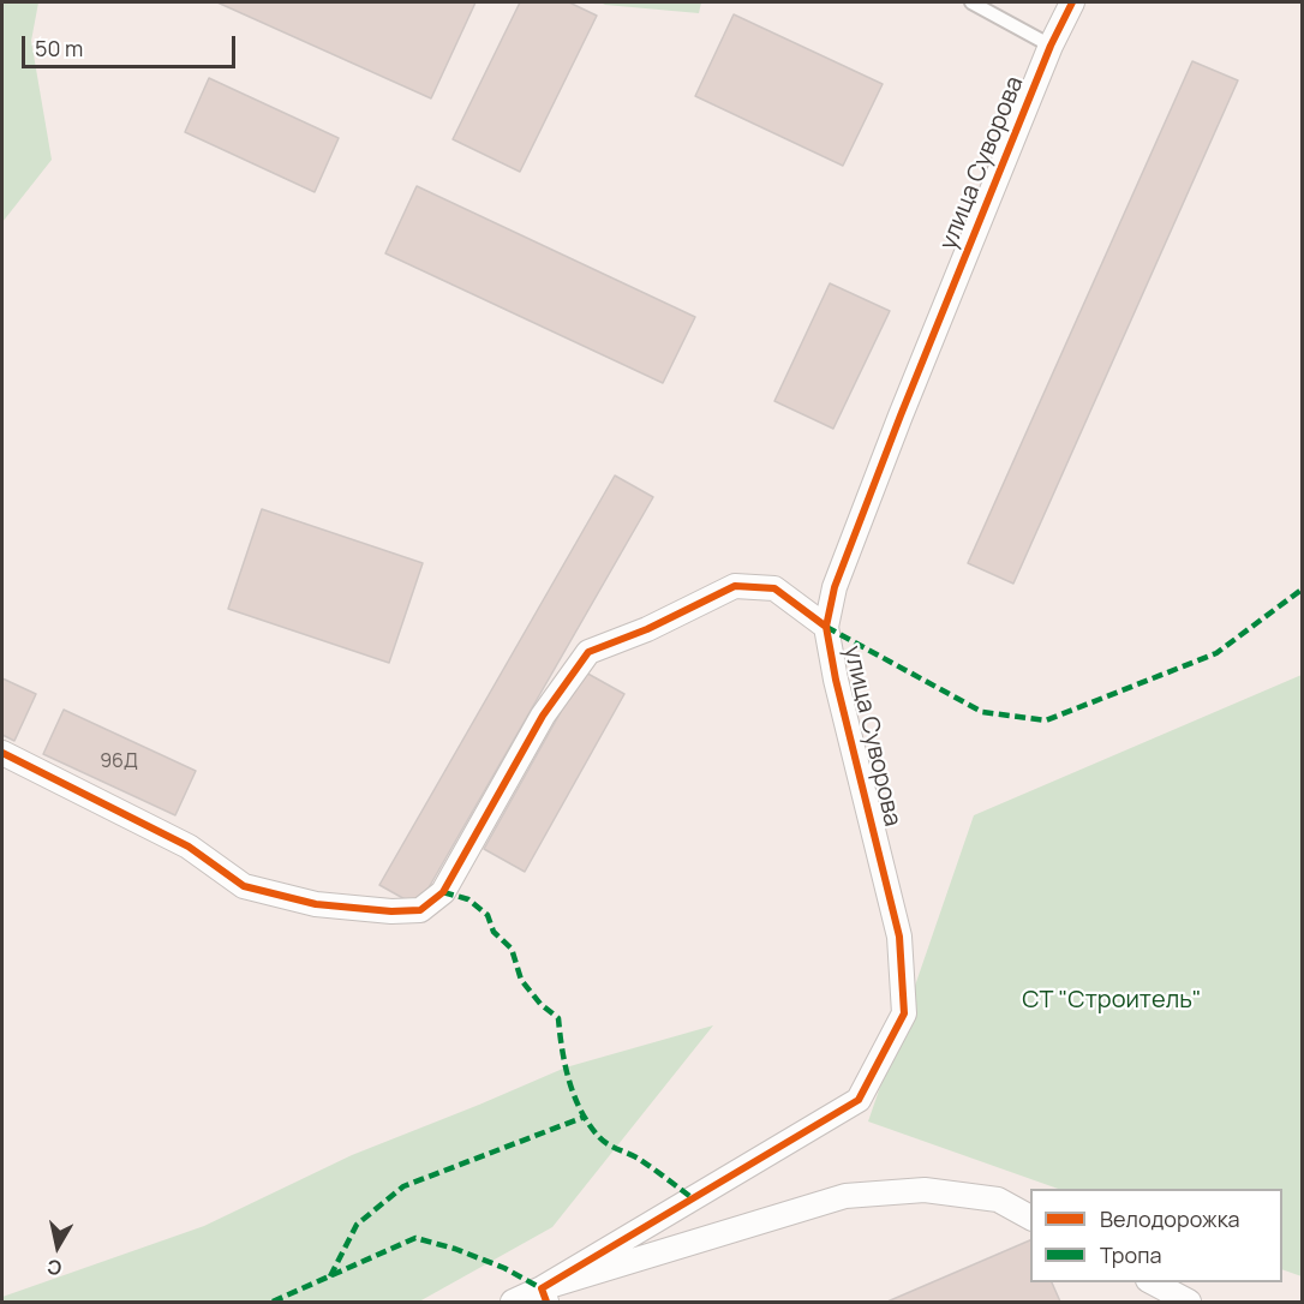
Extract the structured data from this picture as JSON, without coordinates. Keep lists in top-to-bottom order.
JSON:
{
  "streets": {
    "street": ["улица Суворова"]
  },
  "parks": ["СТ \"Строитель\""],
  "house_numbers": ["96Д"],
  "legend": ["Велодорожка", "Тропа"],
  "scale_bar": "50 m",
  "north": "bottom"
}
